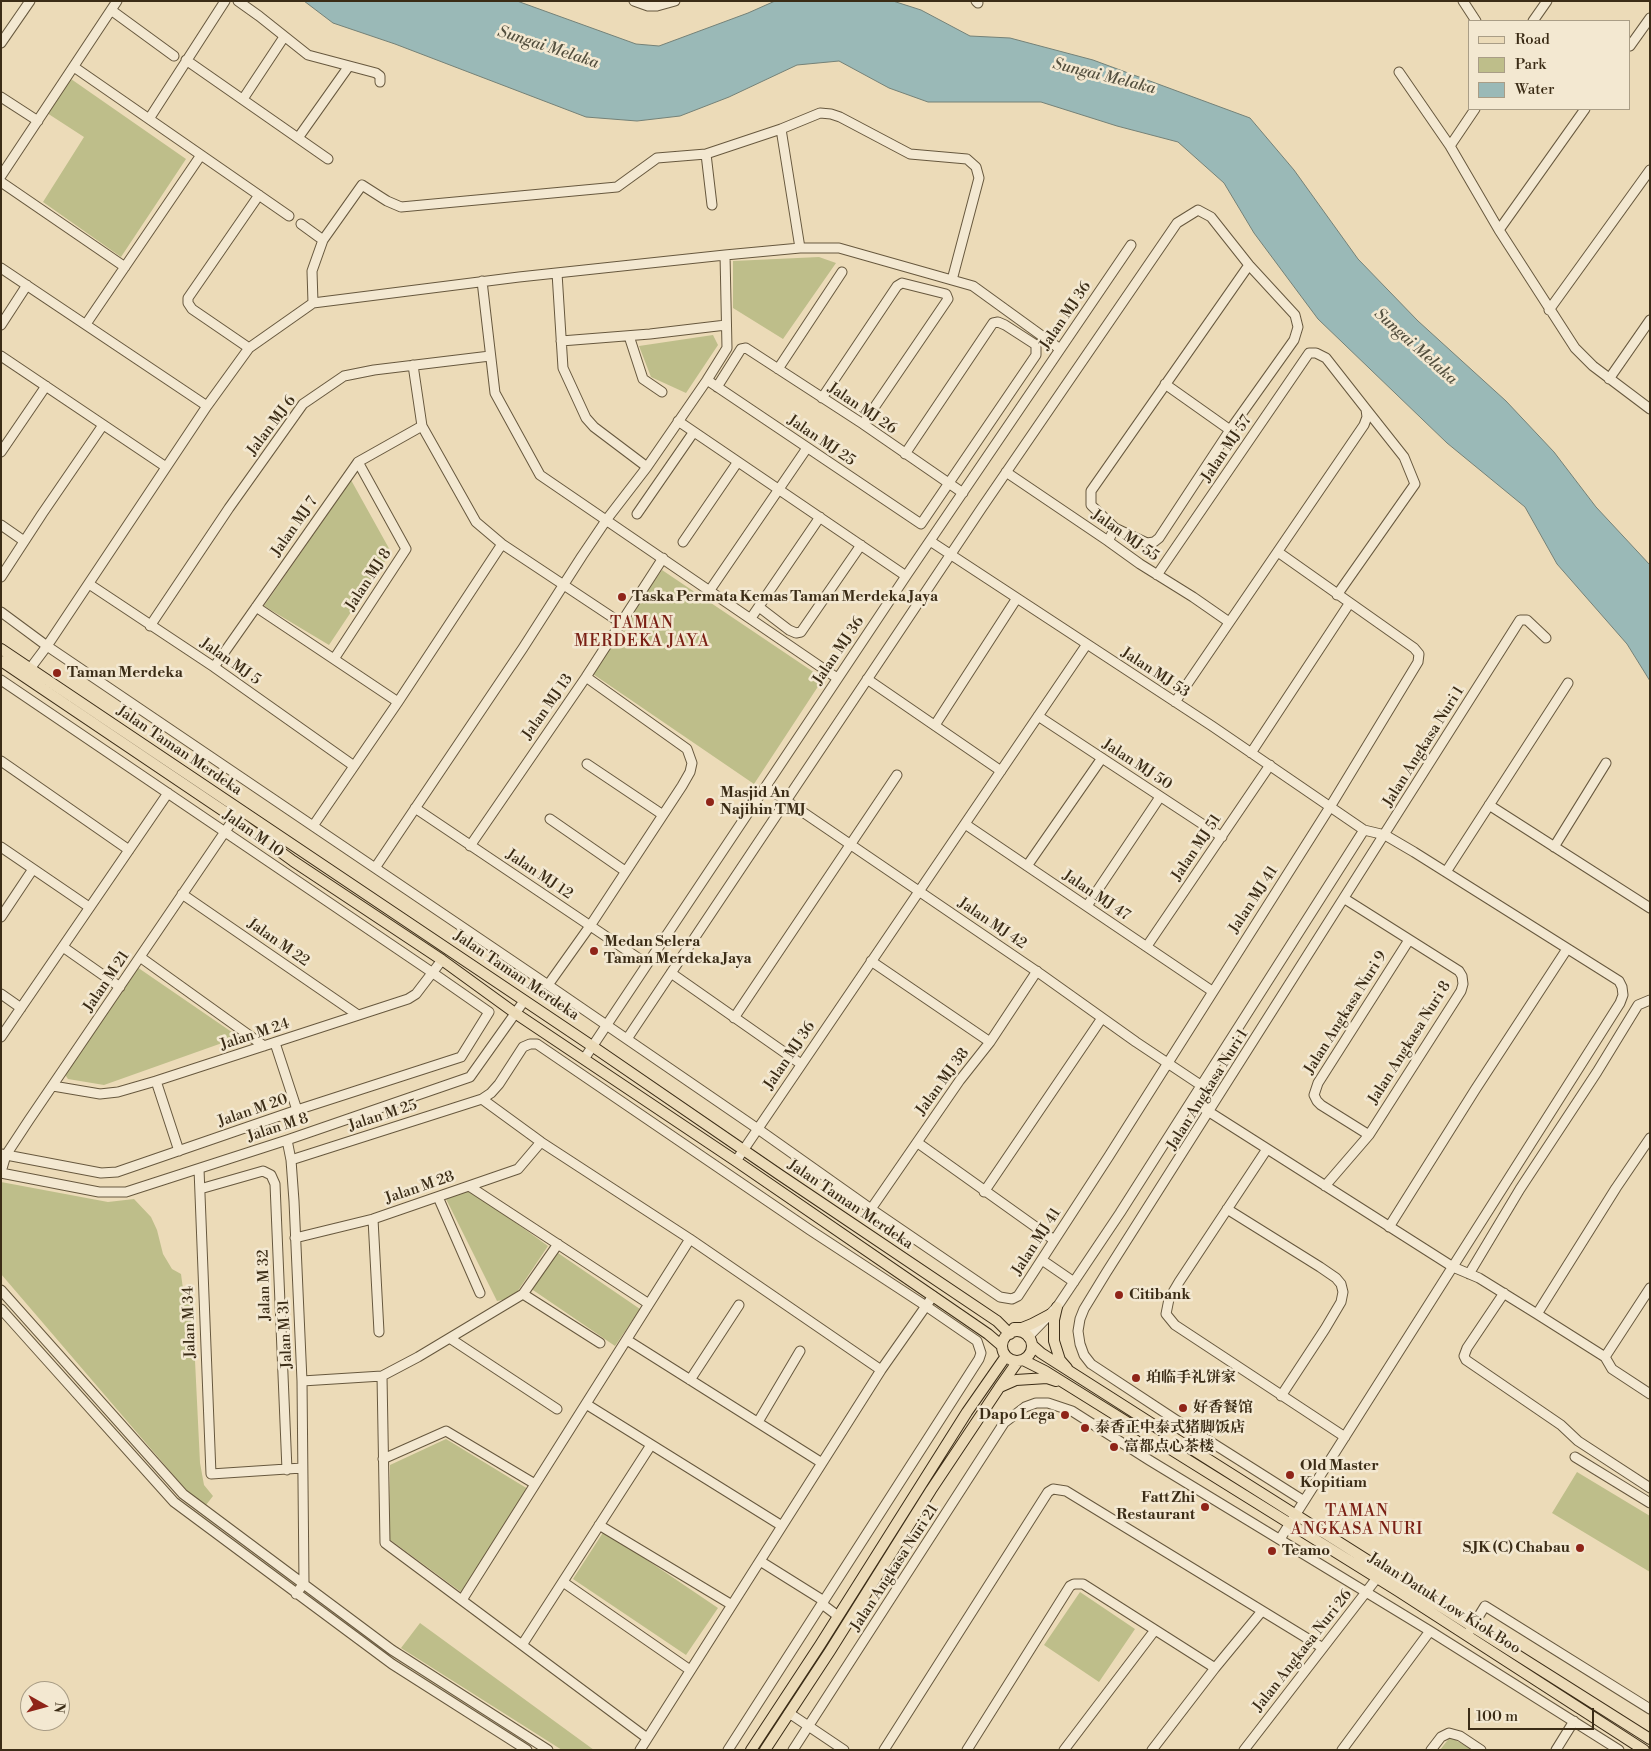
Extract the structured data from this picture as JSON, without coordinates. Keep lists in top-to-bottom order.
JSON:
{
  "streets": {
    "main road": ["Jalan Taman Merdeka", "Jalan Datuk Low Kiok Boo"],
    "street": [
      "Jalan MJ 36",
      "Jalan MJ 26",
      "Jalan MJ 6",
      "Jalan MJ 25",
      "Jalan MJ 57",
      "Jalan MJ 7",
      "Jalan MJ 55",
      "Jalan MJ 8",
      "Jalan MJ 5",
      "Jalan MJ 53",
      "Jalan MJ 13",
      "Jalan Angkasa Nuri 1",
      "Jalan MJ 50",
      "Jalan M 10",
      "Jalan MJ 51",
      "Jalan MJ 12",
      "Jalan MJ 47",
      "Jalan MJ 41",
      "Jalan MJ 42",
      "Jalan M 22",
      "Jalan M 21",
      "Jalan Angkasa Nuri 9",
      "Jalan M 24",
      "Jalan Angkasa Nuri 8",
      "Jalan MJ 38",
      "Jalan M 20",
      "Jalan M 25",
      "Jalan M 8",
      "Jalan M 28",
      "Jalan M 32",
      "Jalan M 34",
      "Jalan M 31",
      "Jalan Angkasa Nuri 21",
      "Jalan Angkasa Nuri 26"
    ]
  },
  "crossings": [
    ["Jalan MJ 36", "Jalan MJ 26"],
    ["Jalan MJ 36", "Jalan MJ 53"],
    ["Jalan MJ 36", "Jalan Taman Merdeka"],
    ["Jalan MJ 36", "Jalan MJ 50"],
    ["Jalan MJ 36", "Jalan MJ 12"],
    ["Jalan MJ 36", "Jalan MJ 47"],
    ["Jalan MJ 36", "Jalan MJ 42"],
    ["Jalan MJ 26", "Jalan MJ 25"],
    ["Jalan MJ 6", "Jalan MJ 5"],
    ["Jalan MJ 57", "Jalan MJ 55"],
    ["Jalan MJ 7", "Jalan MJ 8"],
    ["Jalan MJ 7", "Jalan MJ 5"],
    ["Jalan MJ 53", "Jalan MJ 51"],
    ["Jalan MJ 53", "Jalan MJ 41"],
    ["Jalan MJ 13", "Jalan MJ 12"],
    ["Jalan Angkasa Nuri 1", "Jalan Angkasa Nuri 8"],
    ["Jalan Taman Merdeka", "Jalan M 21"],
    ["Jalan Taman Merdeka", "Jalan M 8"],
    ["Jalan Taman Merdeka", "Jalan Datuk Low Kiok Boo"],
    ["Jalan MJ 50", "Jalan MJ 51"],
    ["Jalan M 10", "Jalan M 21"],
    ["Jalan M 10", "Jalan M 24"],
    ["Jalan M 10", "Jalan M 20"],
    ["Jalan MJ 51", "Jalan MJ 47"],
    ["Jalan MJ 47", "Jalan MJ 41"],
    ["Jalan MJ 41", "Jalan MJ 42"],
    ["Jalan MJ 41", "Jalan MJ 38"],
    ["Jalan MJ 42", "Jalan MJ 38"],
    ["Jalan M 22", "Jalan M 21"],
    ["Jalan M 22", "Jalan M 24"],
    ["Jalan M 21", "Jalan M 24"],
    ["Jalan M 21", "Jalan M 20"],
    ["Jalan M 21", "Jalan M 8"],
    ["Jalan Angkasa Nuri 9", "Jalan Angkasa Nuri 8"],
    ["Jalan M 25", "Jalan M 31"],
    ["Jalan M 8", "Jalan M 34"],
    ["Jalan M 8", "Jalan M 31"],
    ["Jalan M 28", "Jalan M 31"],
    ["Jalan M 32", "Jalan M 34"],
    ["Jalan Datuk Low Kiok Boo", "Jalan Angkasa Nuri 26"]
  ],
  "districts": ["TAMAN MERDEKA JAYA", "TAMAN ANGKASA NURI"],
  "water": ["Sungai Melaka"],
  "places": [
    "Taska Permata Kemas Taman Merdeka Jaya",
    "Taman Merdeka",
    "Masjid An Najihin TMJ",
    "Medan Selera Taman Merdeka Jaya",
    "Citibank",
    "珀临手礼饼家",
    "好香餐馆",
    "Dapo Lega",
    "泰香正中泰式猪脚饭店",
    "富都点心茶楼",
    "Old Master Kopitiam",
    "Fatt Zhi Restaurant",
    "SJK (C) Chabau",
    "Teamo"
  ],
  "legend": ["Road", "Park", "Water"],
  "scale_bar": "100 m",
  "north": "right"
}
